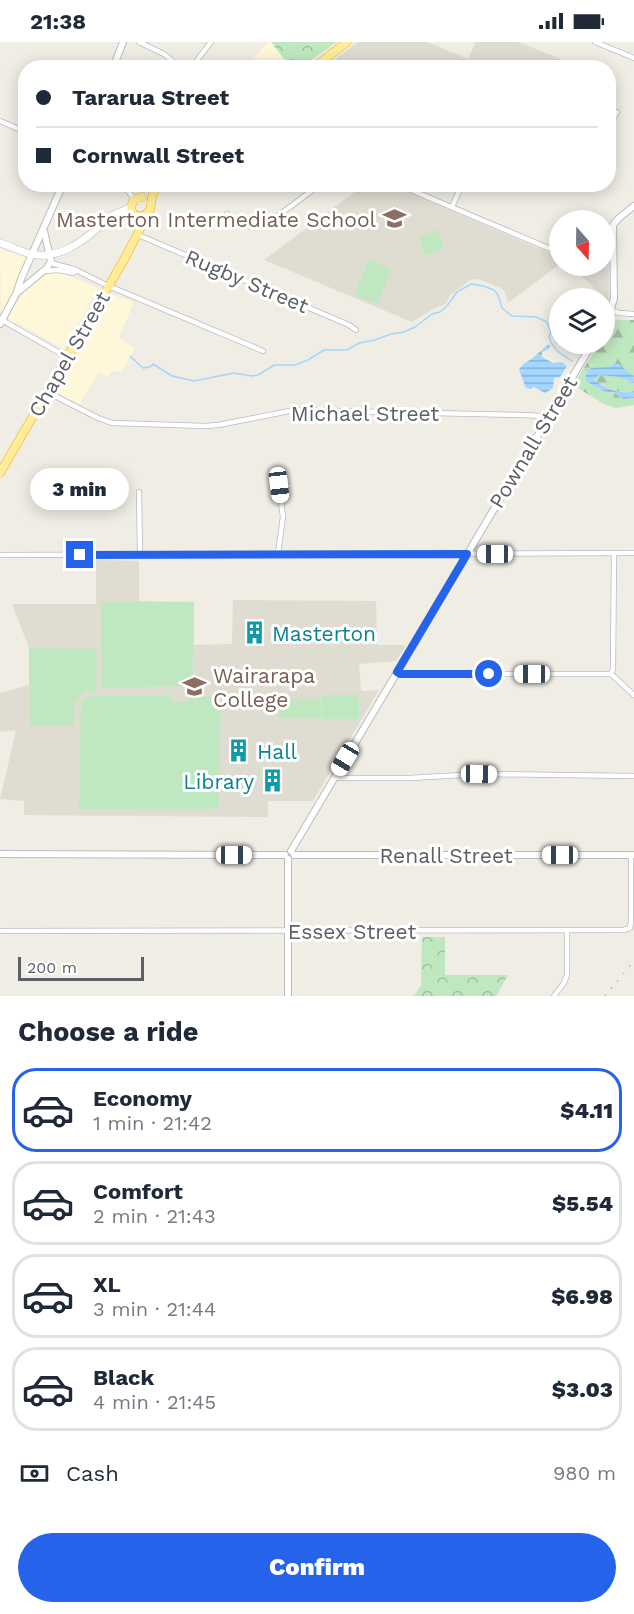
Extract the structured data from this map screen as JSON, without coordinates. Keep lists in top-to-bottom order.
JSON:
{
  "streets": {
    "highway": ["Chapel Street"],
    "street": [
      "Rugby Street",
      "Michael Street",
      "Pownall Street",
      "Renall Street",
      "Essex Street"
    ]
  },
  "crossings": [
    ["Rugby Street", "Chapel Street"],
    ["Chapel Street", "Michael Street"],
    ["Michael Street", "Pownall Street"],
    ["Pownall Street", "Renall Street"],
    ["Pownall Street", "Essex Street"],
    ["Renall Street", "Essex Street"]
  ],
  "places": {
    "school or university": ["Masterton Intermediate School", "Wairarapa College"],
    "building": ["Masterton", "Hall", "Library"]
  },
  "scale_bar": "200 m",
  "north": "bottom",
  "page": {
    "status": "21:38",
    "banner": ["Tararua Street", "Cornwall Street"],
    "bubble": "3 min",
    "scale": "200 m",
    "heading": "Choose a ride",
    "list": [
      {
        "name": "Economy",
        "note": "1 min · 21:42",
        "value": "$4.11"
      },
      {
        "name": "Comfort",
        "note": "2 min · 21:43",
        "value": "$5.54"
      },
      {
        "name": "XL",
        "note": "3 min · 21:44",
        "value": "$6.98"
      },
      {
        "name": "Black",
        "note": "4 min · 21:45",
        "value": "$3.03"
      }
    ],
    "pay": ["Cash", "980 m"],
    "buttons": "Confirm"
  }
}
